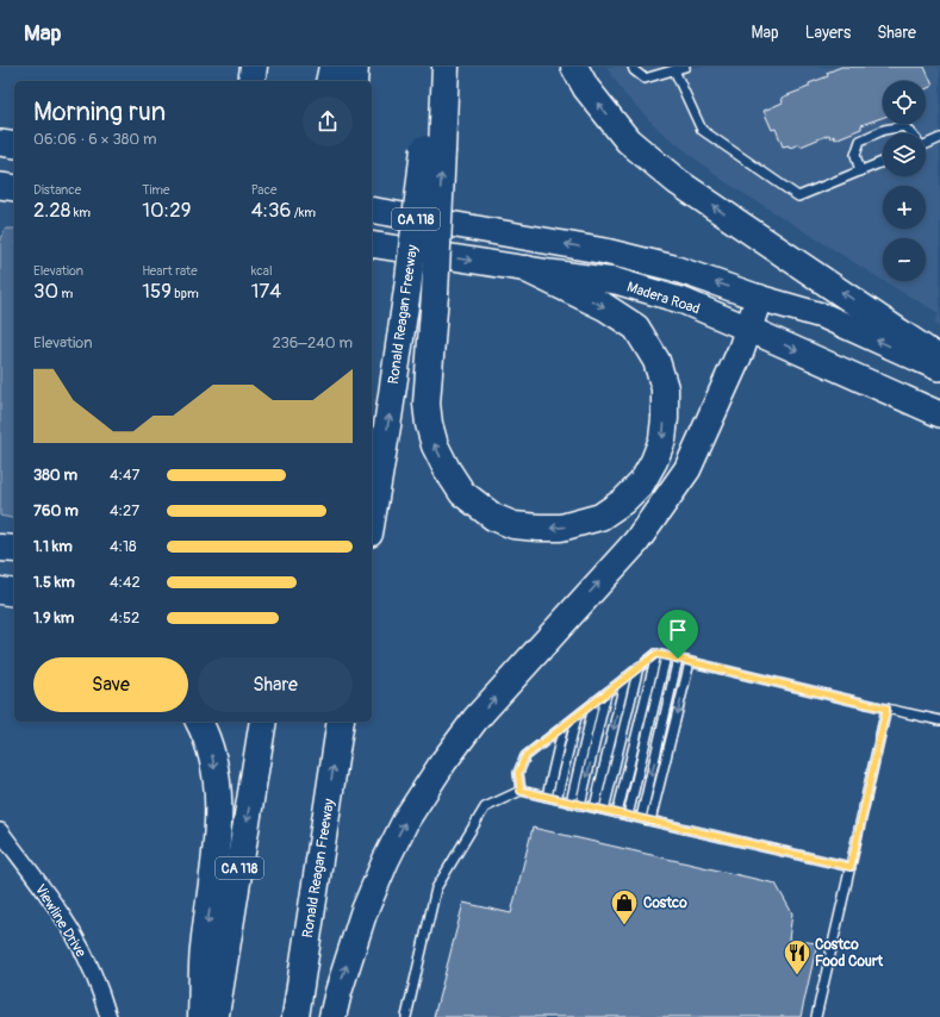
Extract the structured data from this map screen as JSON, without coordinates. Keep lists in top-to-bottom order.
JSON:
{
  "streets": {
    "highway": ["CA 118", "Ronald Reagan Freeway"],
    "main road": ["Madera Road"],
    "street": ["Viewline Drive"]
  },
  "places": {
    "shop": ["Costco"],
    "restaurant": ["Costco Food Court"]
  },
  "page": {
    "header": "Map",
    "nav": ["Map", "Layers", "Share"],
    "map_buttons": ["+", "−"],
    "heading": ["Morning run", "06:06 · 6 × 380 m"],
    "stats": [
      ["Distance", "2.28 km"],
      ["Time", "10:29"],
      ["Pace", "4:36 /km"],
      ["Elevation", "30 m"],
      ["Heart rate", "159 bpm"],
      ["kcal", "174"]
    ],
    "chart": ["Elevation", "236–240 m"],
    "list": [
      {
        "name": "380 m",
        "note": "4:47"
      },
      {
        "name": "760 m",
        "note": "4:27"
      },
      {
        "name": "1.1 km",
        "note": "4:18"
      },
      {
        "name": "1.5 km",
        "note": "4:42"
      },
      {
        "name": "1.9 km",
        "note": "4:52"
      }
    ],
    "buttons": ["Save", "Share"]
  }
}
